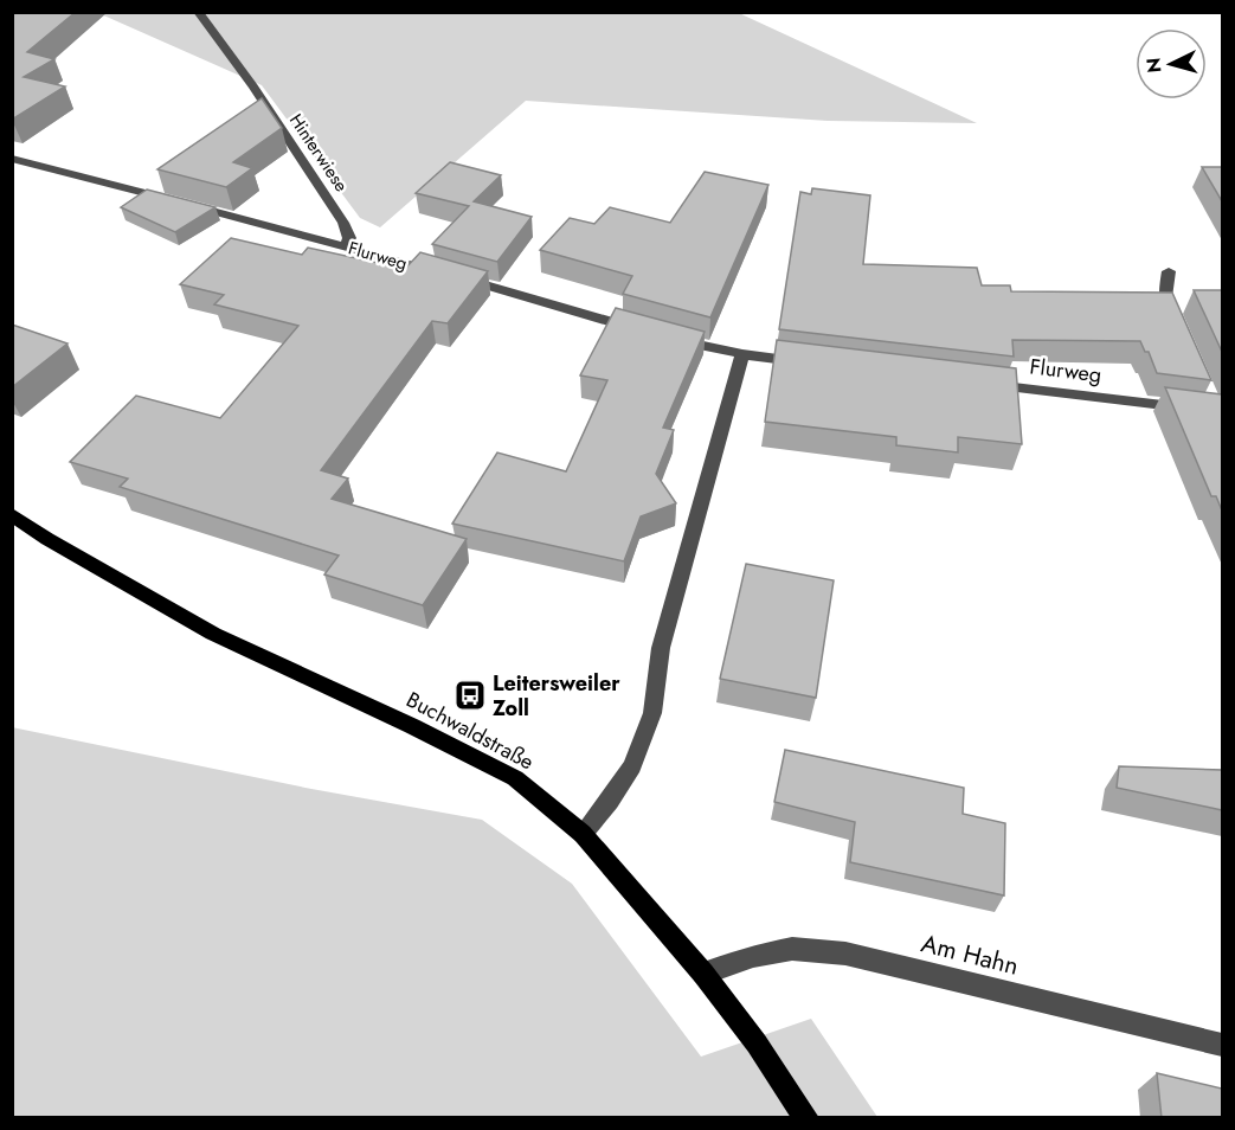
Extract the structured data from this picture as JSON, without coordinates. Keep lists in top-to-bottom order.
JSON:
{
  "streets": {
    "main road": ["Buchwaldstraße"],
    "street": ["Hinterwiese", "Flurweg", "Am Hahn"]
  },
  "crossings": [
    ["Hinterwiese", "Flurweg"],
    ["Buchwaldstraße", "Am Hahn"]
  ],
  "places": {
    "bus stop": ["Leitersweiler Zoll"]
  },
  "north": "left"
}
